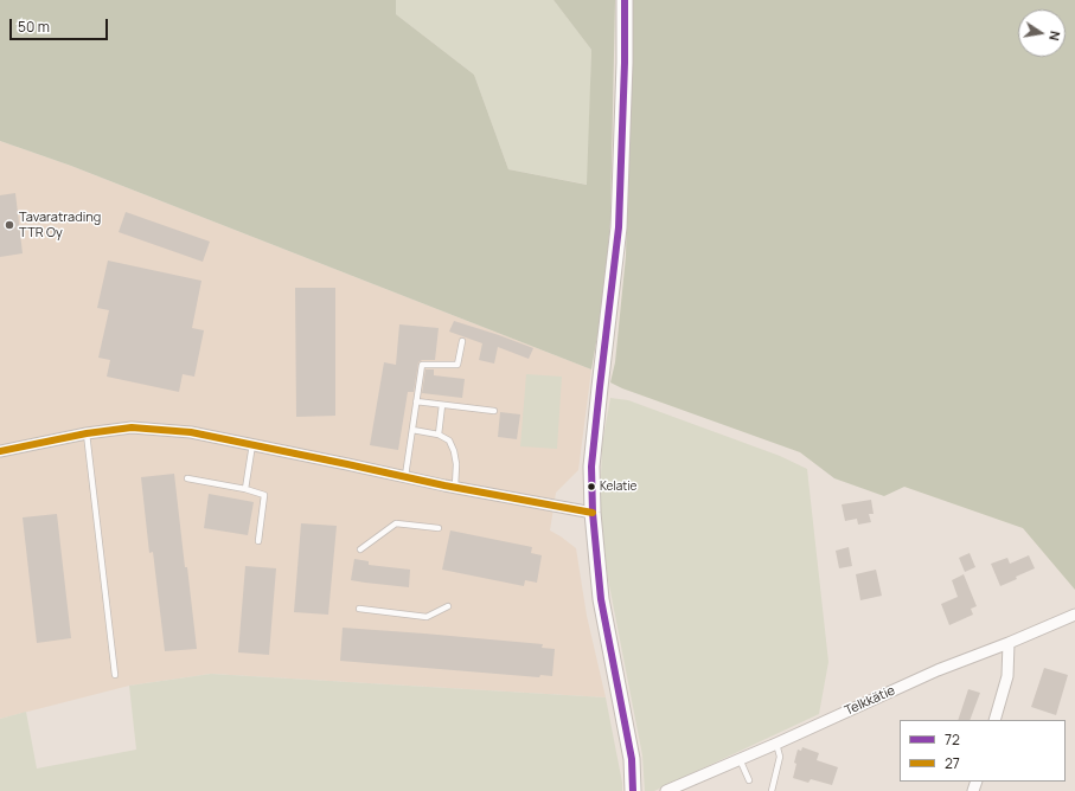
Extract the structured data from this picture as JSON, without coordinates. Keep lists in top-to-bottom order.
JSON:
{
  "streets": {
    "street": ["Telkkätie"]
  },
  "places": ["Tavaratrading TTR Oy", "Kelatie"],
  "lines": ["transit line 72", "transit line 27"],
  "legend": ["72", "27"],
  "scale_bar": "50 m",
  "north": "right"
}
